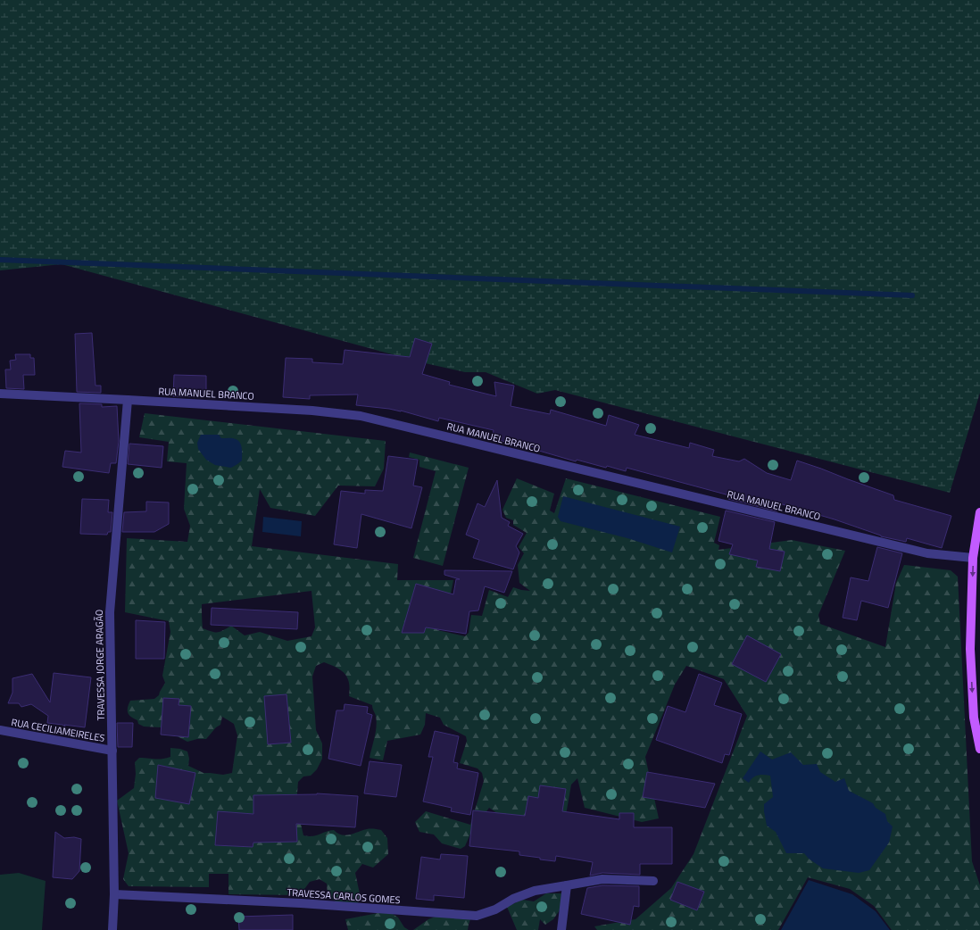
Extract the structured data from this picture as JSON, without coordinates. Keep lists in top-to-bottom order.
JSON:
{
  "streets": {
    "street": [
      "RUA MANUEL BRANCO",
      "TRAVESSA JORGE ARAGÃO",
      "RUA CECILIAMEIRELES",
      "TRAVESSA CARLOS GOMES"
    ]
  },
  "crossings": [
    ["RUA MANUEL BRANCO", "TRAVESSA JORGE ARAGÃO"],
    ["TRAVESSA JORGE ARAGÃO", "RUA CECILIAMEIRELES"],
    ["TRAVESSA JORGE ARAGÃO", "TRAVESSA CARLOS GOMES"]
  ]
}
